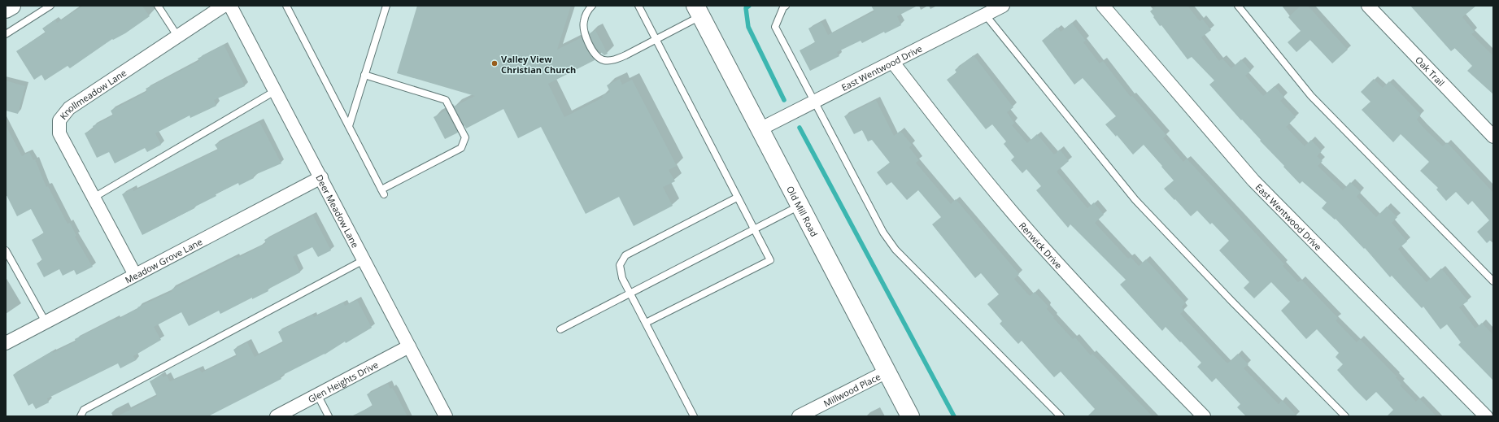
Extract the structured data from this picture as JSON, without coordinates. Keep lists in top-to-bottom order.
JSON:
{
  "streets": {
    "street": [
      "East Wentwood Drive",
      "Oak Trail",
      "Knollmeadow Lane",
      "Deer Meadow Lane",
      "Old Mill Road",
      "Renwick Drive",
      "Meadow Grove Lane",
      "Glen Heights Drive",
      "Millwood Place"
    ]
  },
  "crossings": [
    ["East Wentwood Drive", "Old Mill Road"],
    ["East Wentwood Drive", "Renwick Drive"],
    ["Knollmeadow Lane", "Meadow Grove Lane"],
    ["Deer Meadow Lane", "Meadow Grove Lane"],
    ["Deer Meadow Lane", "Glen Heights Drive"],
    ["Old Mill Road", "Millwood Place"]
  ],
  "places": ["Valley View Christian Church"]
}
